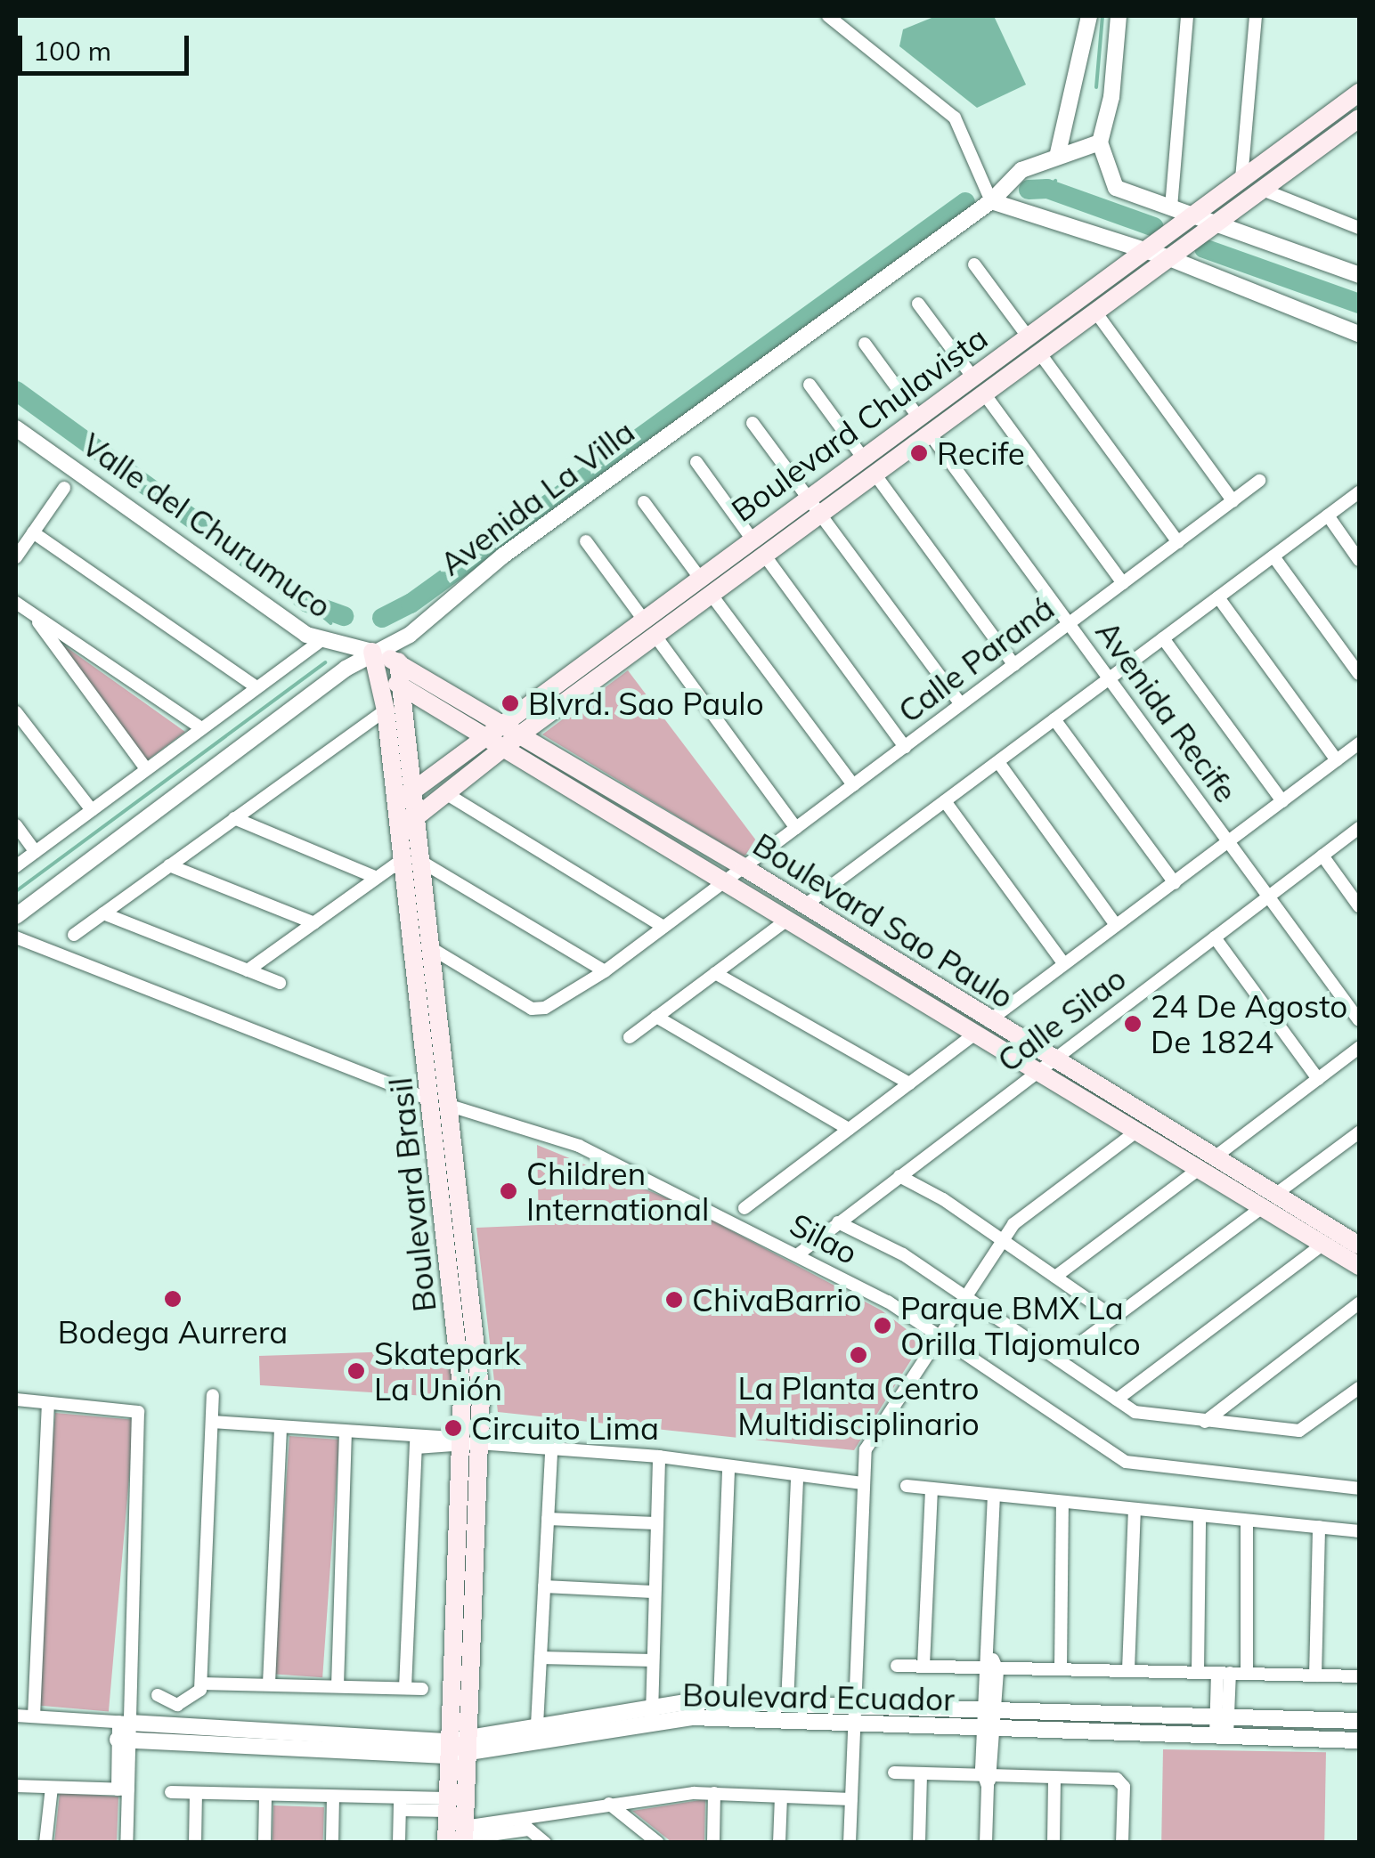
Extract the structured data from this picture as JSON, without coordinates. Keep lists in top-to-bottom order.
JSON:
{
  "streets": {
    "main road": ["Boulevard Chulavista", "Boulevard Sao Paulo", "Boulevard Brasil"],
    "street": [
      "Avenida La Villa",
      "Valle del Churumuco",
      "Calle Paraná",
      "Avenida Recife",
      "Calle Silao",
      "Silao",
      "Boulevard Ecuador"
    ]
  },
  "crossings": [
    ["Boulevard Chulavista", "Avenida Recife"],
    ["Boulevard Chulavista", "Boulevard Sao Paulo"],
    ["Boulevard Chulavista", "Boulevard Brasil"],
    ["Avenida La Villa", "Valle del Churumuco"],
    ["Avenida La Villa", "Boulevard Sao Paulo"],
    ["Avenida La Villa", "Boulevard Brasil"],
    ["Valle del Churumuco", "Boulevard Sao Paulo"],
    ["Valle del Churumuco", "Boulevard Brasil"],
    ["Calle Paraná", "Avenida Recife"],
    ["Calle Paraná", "Boulevard Sao Paulo"],
    ["Calle Paraná", "Boulevard Brasil"],
    ["Avenida Recife", "Calle Silao"],
    ["Boulevard Sao Paulo", "Calle Silao"],
    ["Boulevard Sao Paulo", "Boulevard Brasil"],
    ["Calle Silao", "Silao"],
    ["Boulevard Brasil", "Silao"],
    ["Boulevard Brasil", "Boulevard Ecuador"]
  ],
  "places": [
    "Recife",
    "Blvrd. Sao Paulo",
    "24 De Agosto De 1824",
    "Children International",
    "Bodega Aurrera",
    "ChivaBarrio",
    "Parque BMX La Orilla Tlajomulco",
    "La Planta Centro Multidisciplinario",
    "Skatepark La Unión",
    "Circuito Lima"
  ],
  "scale_bar": "100 m"
}
